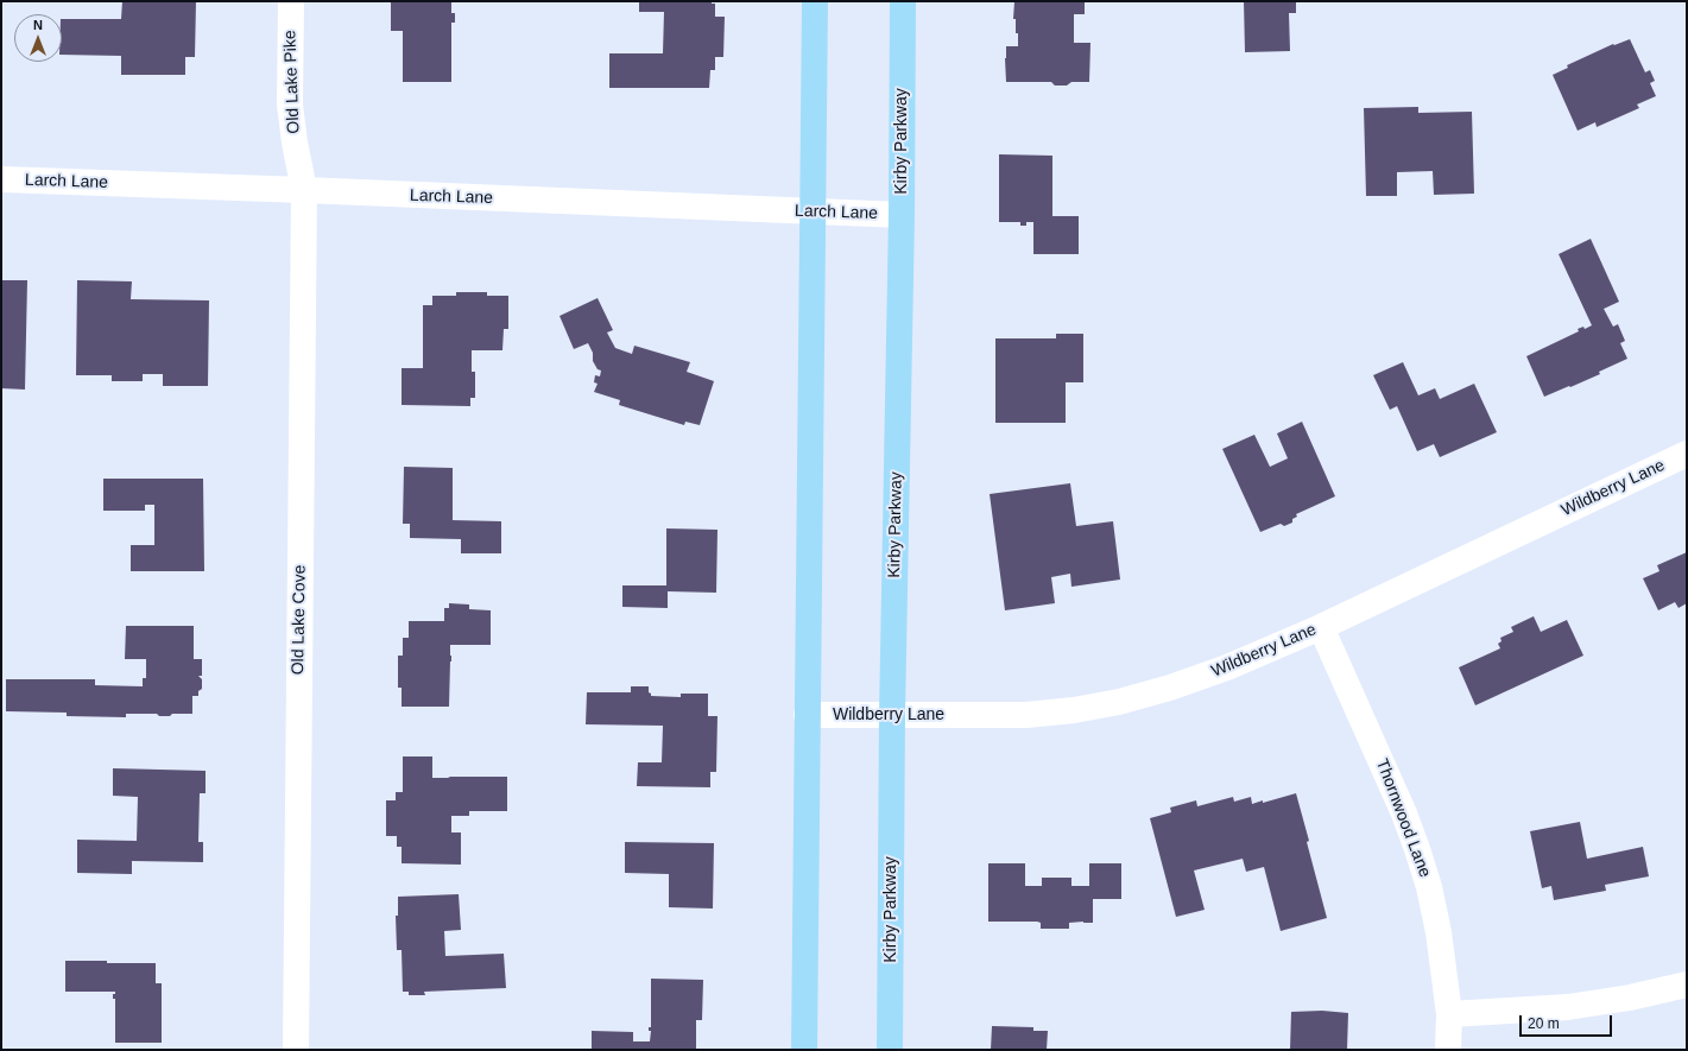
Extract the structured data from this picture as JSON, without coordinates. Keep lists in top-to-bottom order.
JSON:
{
  "streets": {
    "main road": ["Kirby Parkway"],
    "street": [
      "Old Lake Pike",
      "Larch Lane",
      "Wildberry Lane",
      "Old Lake Cove",
      "Thornwood Lane"
    ]
  },
  "crossings": [
    ["Old Lake Pike", "Larch Lane"],
    ["Old Lake Pike", "Old Lake Cove"],
    ["Kirby Parkway", "Larch Lane"],
    ["Kirby Parkway", "Wildberry Lane"],
    ["Larch Lane", "Old Lake Cove"],
    ["Wildberry Lane", "Thornwood Lane"]
  ],
  "scale_bar": "20 m",
  "north": "top"
}
